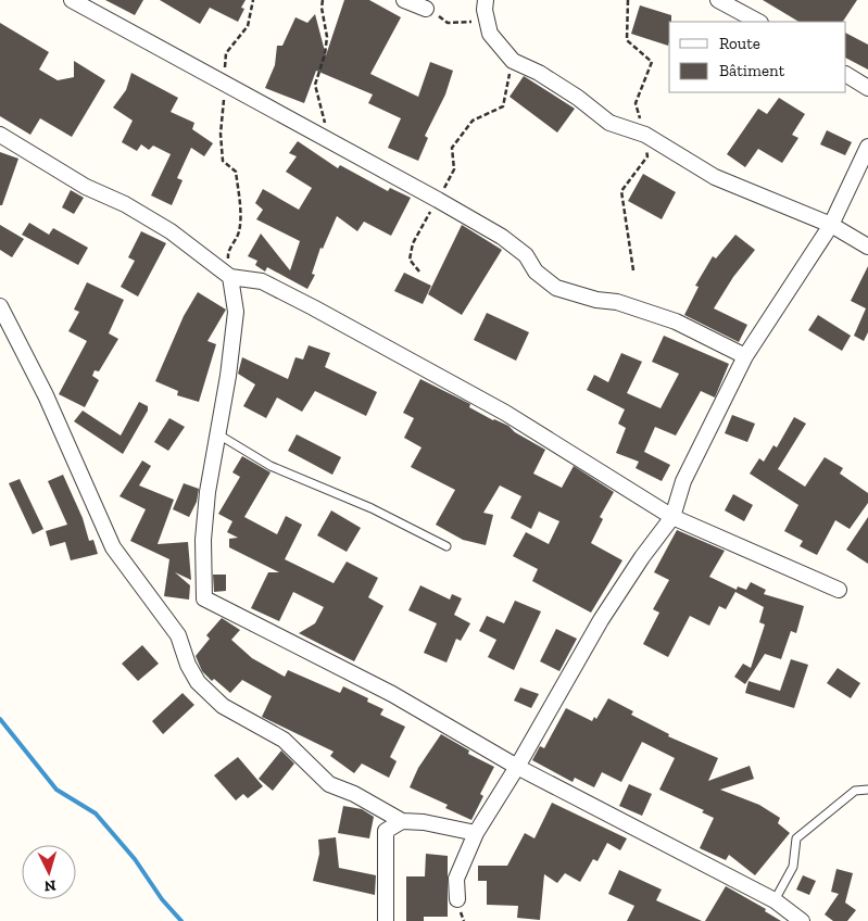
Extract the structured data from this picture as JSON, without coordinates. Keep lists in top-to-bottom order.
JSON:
{
  "legend": ["Route", "Bâtiment"],
  "north": "bottom"
}
